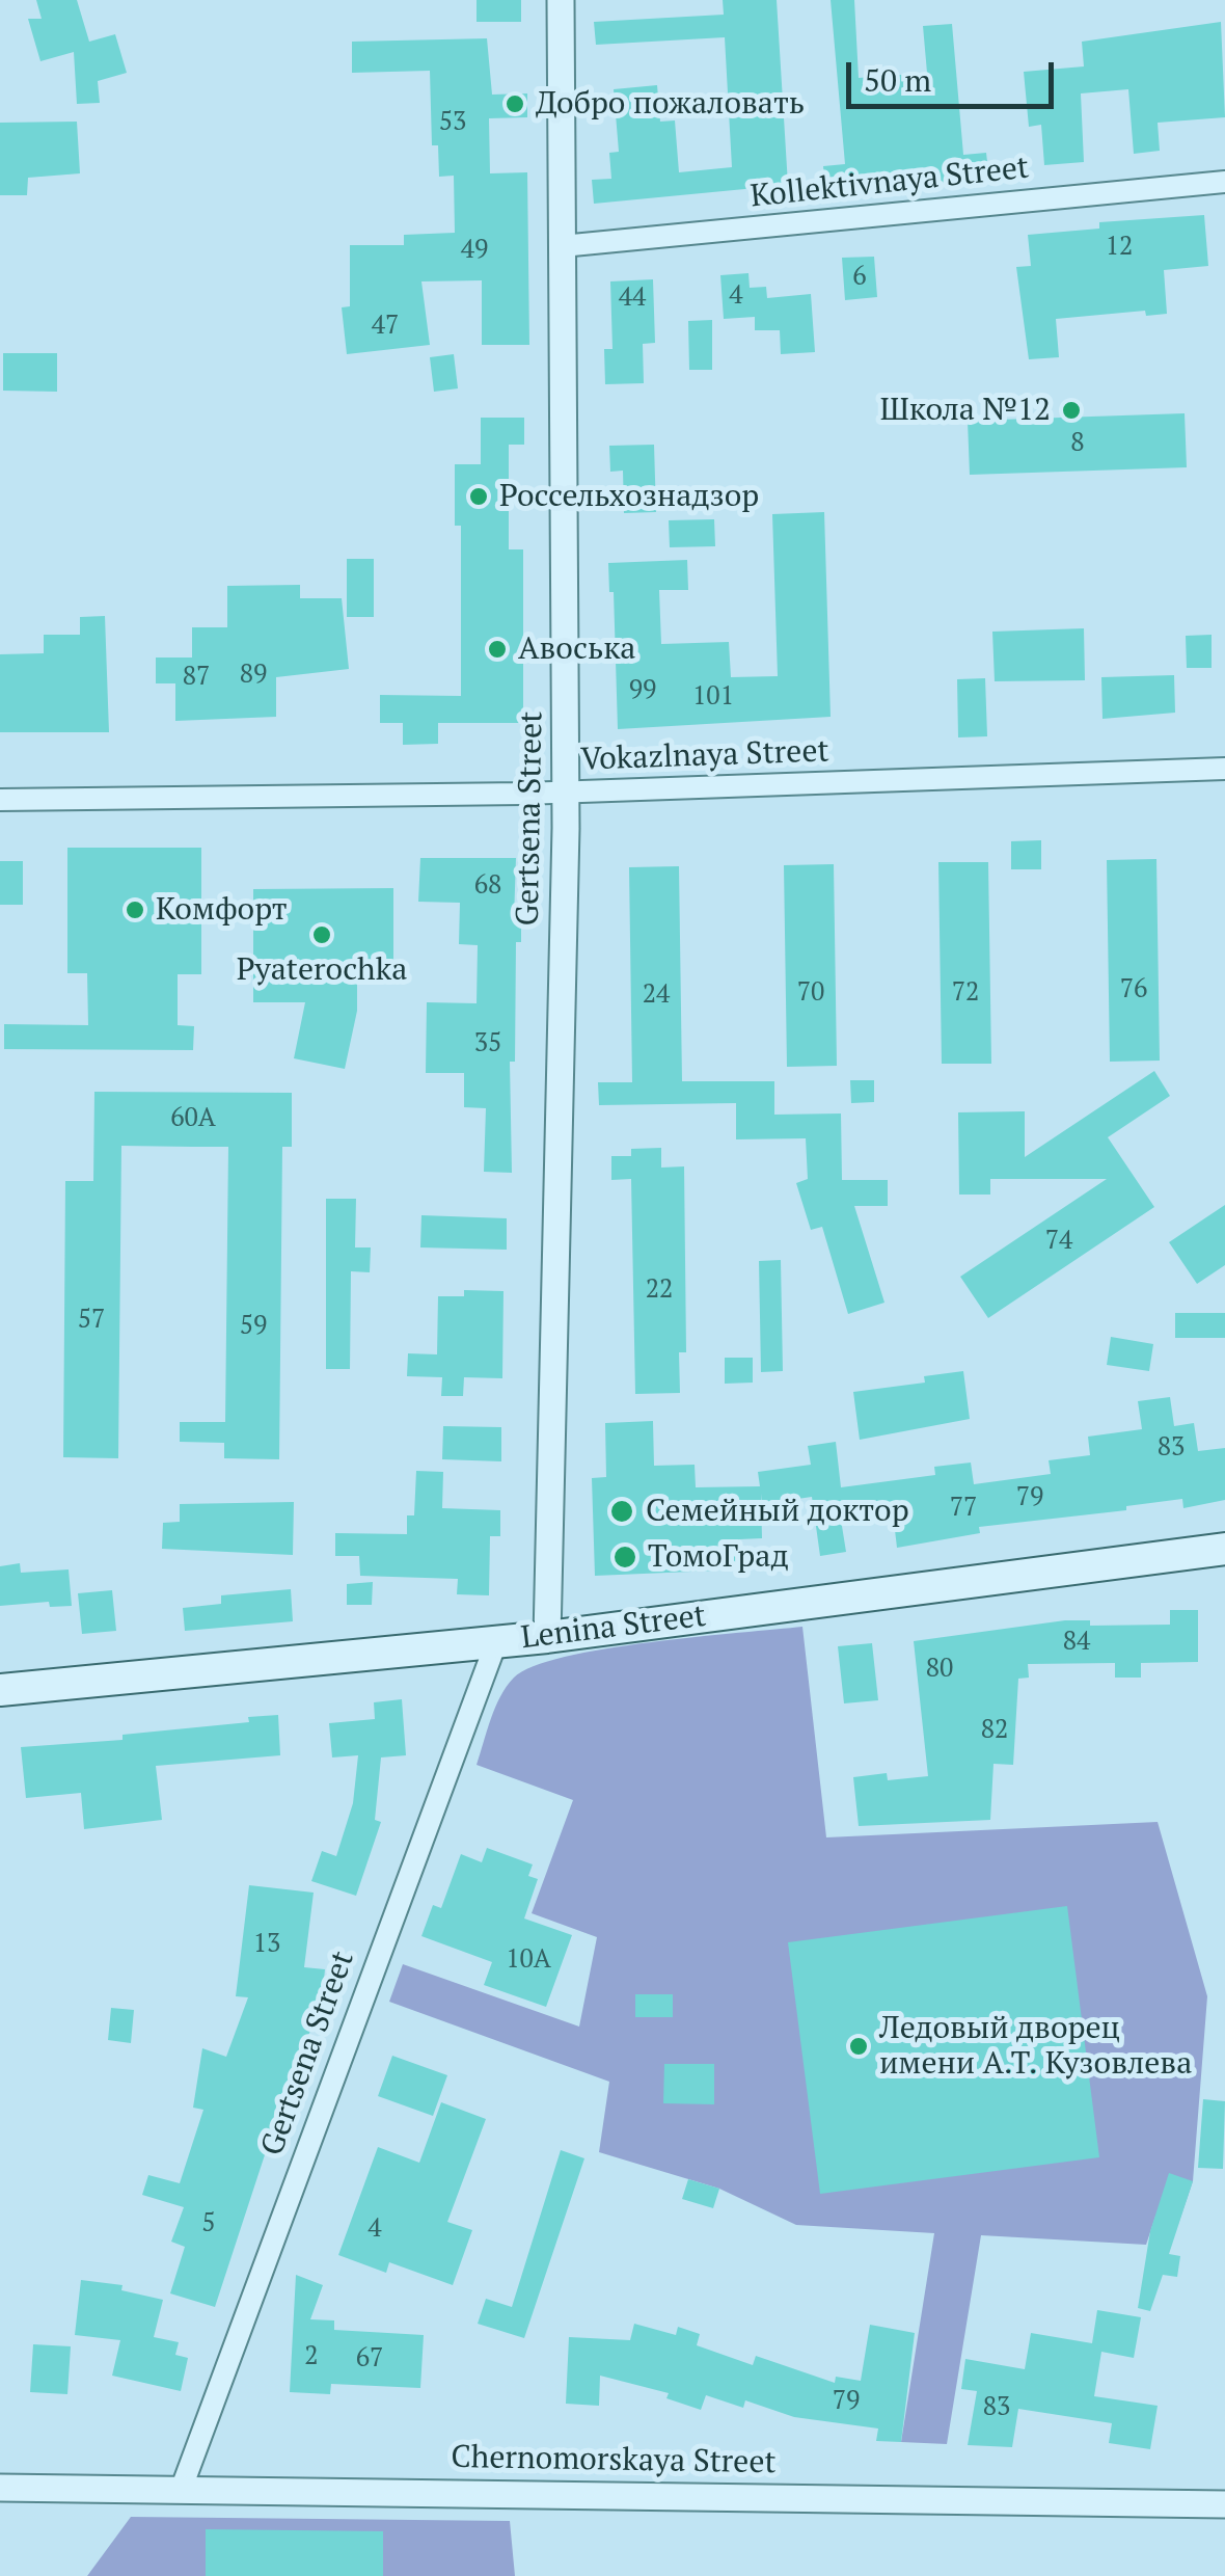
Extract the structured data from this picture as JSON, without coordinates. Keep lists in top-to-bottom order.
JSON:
{
  "streets": {
    "main road": ["Lenina Street"],
    "street": [
      "Kollektivnaya Street",
      "Vokazlnaya Street",
      "Gertsena Street",
      "Chernomorskaya Street"
    ]
  },
  "crossings": [
    ["Kollektivnaya Street", "Gertsena Street"],
    ["Vokazlnaya Street", "Gertsena Street"],
    ["Gertsena Street", "Lenina Street"],
    ["Gertsena Street", "Chernomorskaya Street"]
  ],
  "places": [
    "Добро пожаловать",
    "Школа №12",
    "Россельхознадзор",
    "Авоська",
    "Комфорт",
    "Pyaterochka",
    "Семейный доктор",
    "ТомоГрад",
    "Ледовый дворец имени А.Т. Кузовлева"
  ],
  "house_numbers": [
    "53",
    "12",
    "49",
    "6",
    "4",
    "44",
    "47",
    "8",
    "89",
    "87",
    "99",
    "101",
    "68",
    "76",
    "70",
    "72",
    "24",
    "35",
    "60А",
    "74",
    "22",
    "57",
    "59",
    "83",
    "79",
    "77",
    "84",
    "80",
    "82",
    "13",
    "10А",
    "5",
    "4",
    "2",
    "67",
    "79",
    "83"
  ],
  "scale_bar": "50 m"
}
